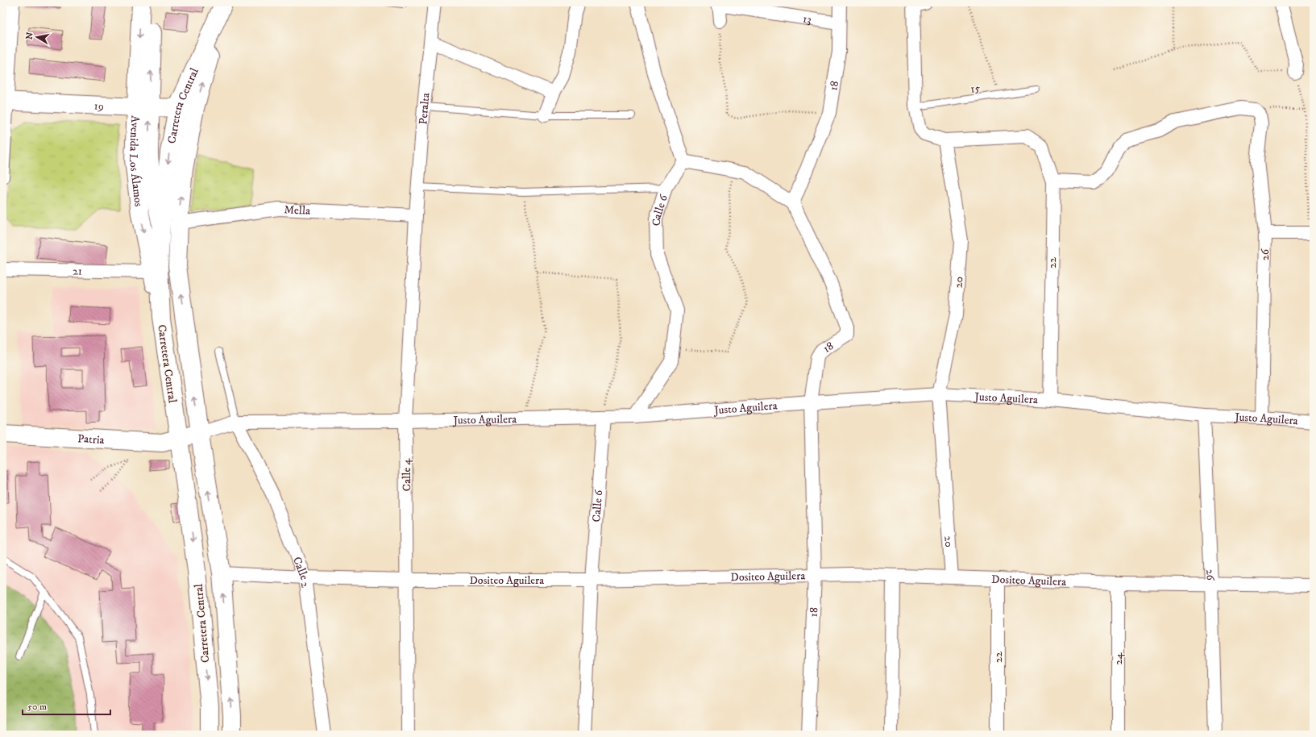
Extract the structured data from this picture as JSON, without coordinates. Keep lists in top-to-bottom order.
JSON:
{
  "streets": {
    "main road": [
      "19",
      "Carretera Central",
      "Avenida Los Álamos",
      "Justo Aguilera",
      "Patria"
    ],
    "street": [
      "13",
      "18",
      "Peralta",
      "Mella",
      "Calle 6",
      "26",
      "22",
      "21",
      "20",
      "Calle 4",
      "Calle 2",
      "Dositeo Aguilera",
      "24"
    ],
    "lane": ["15"]
  },
  "crossings": [
    ["13", "18"],
    ["18", "Justo Aguilera"],
    ["18", "Dositeo Aguilera"],
    ["19", "Carretera Central"],
    ["19", "Avenida Los Álamos"],
    ["Carretera Central", "Avenida Los Álamos"],
    ["Carretera Central", "Mella"],
    ["Carretera Central", "Justo Aguilera"],
    ["Carretera Central", "Patria"],
    ["Carretera Central", "Dositeo Aguilera"],
    ["Peralta", "Mella"],
    ["Peralta", "Calle 4"],
    ["Avenida Los Álamos", "21"],
    ["Mella", "Calle 4"],
    ["Calle 6", "Justo Aguilera"],
    ["Calle 6", "Dositeo Aguilera"],
    ["26", "22"],
    ["26", "Justo Aguilera"],
    ["26", "Dositeo Aguilera"],
    ["22", "20"],
    ["22", "Justo Aguilera"],
    ["22", "Dositeo Aguilera"],
    ["20", "Justo Aguilera"],
    ["20", "Dositeo Aguilera"],
    ["Justo Aguilera", "Patria"],
    ["Justo Aguilera", "Calle 4"],
    ["Justo Aguilera", "Calle 2"],
    ["Calle 4", "Dositeo Aguilera"],
    ["Calle 2", "Dositeo Aguilera"],
    ["Dositeo Aguilera", "24"]
  ],
  "scale_bar": "50 m",
  "north": "left"
}
